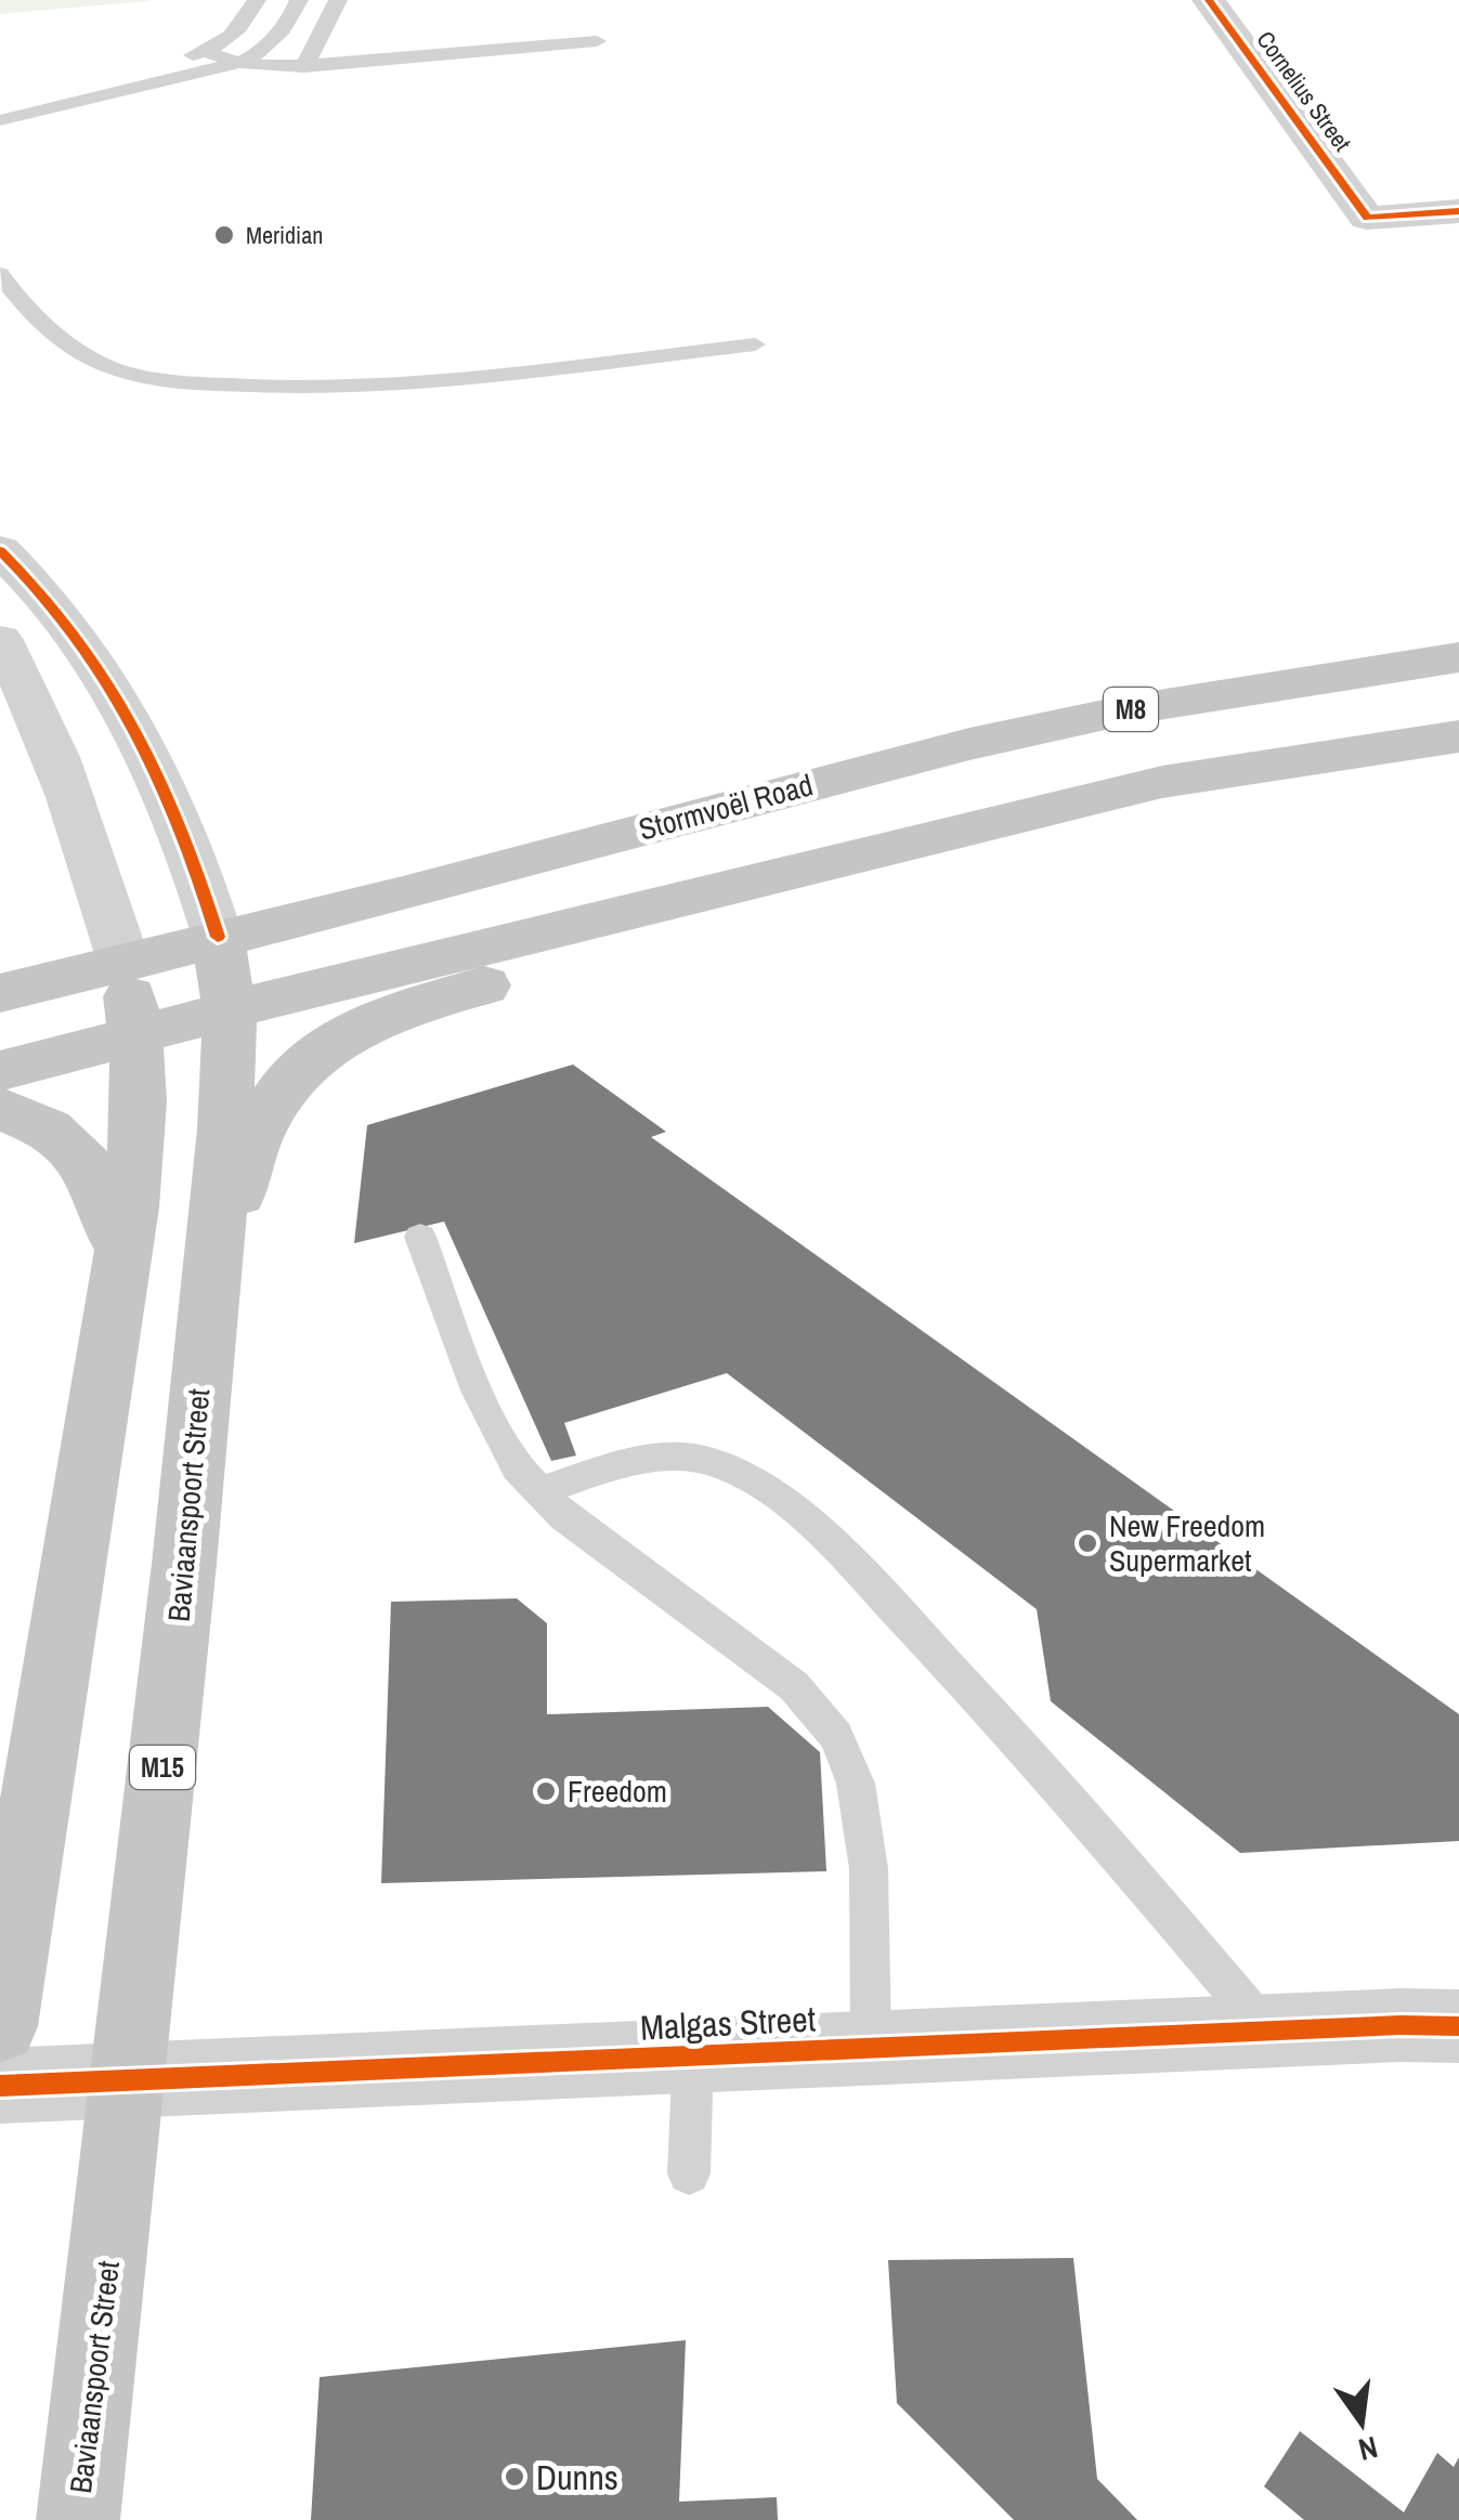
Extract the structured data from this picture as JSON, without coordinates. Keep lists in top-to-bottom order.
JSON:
{
  "streets": {
    "main road": [
      "M8",
      "Stormvoël Road",
      "Baviaanspoort Street",
      "M15"
    ],
    "street": ["Cornelius Street", "Malgas Street"]
  },
  "crossings": [
    ["Stormvoël Road", "Baviaanspoort Street"],
    ["Baviaanspoort Street", "Malgas Street"]
  ],
  "places": [
    "Meridian",
    "New Freedom Supermarket",
    "Freedom",
    "Dunns"
  ],
  "north": "bottom"
}
